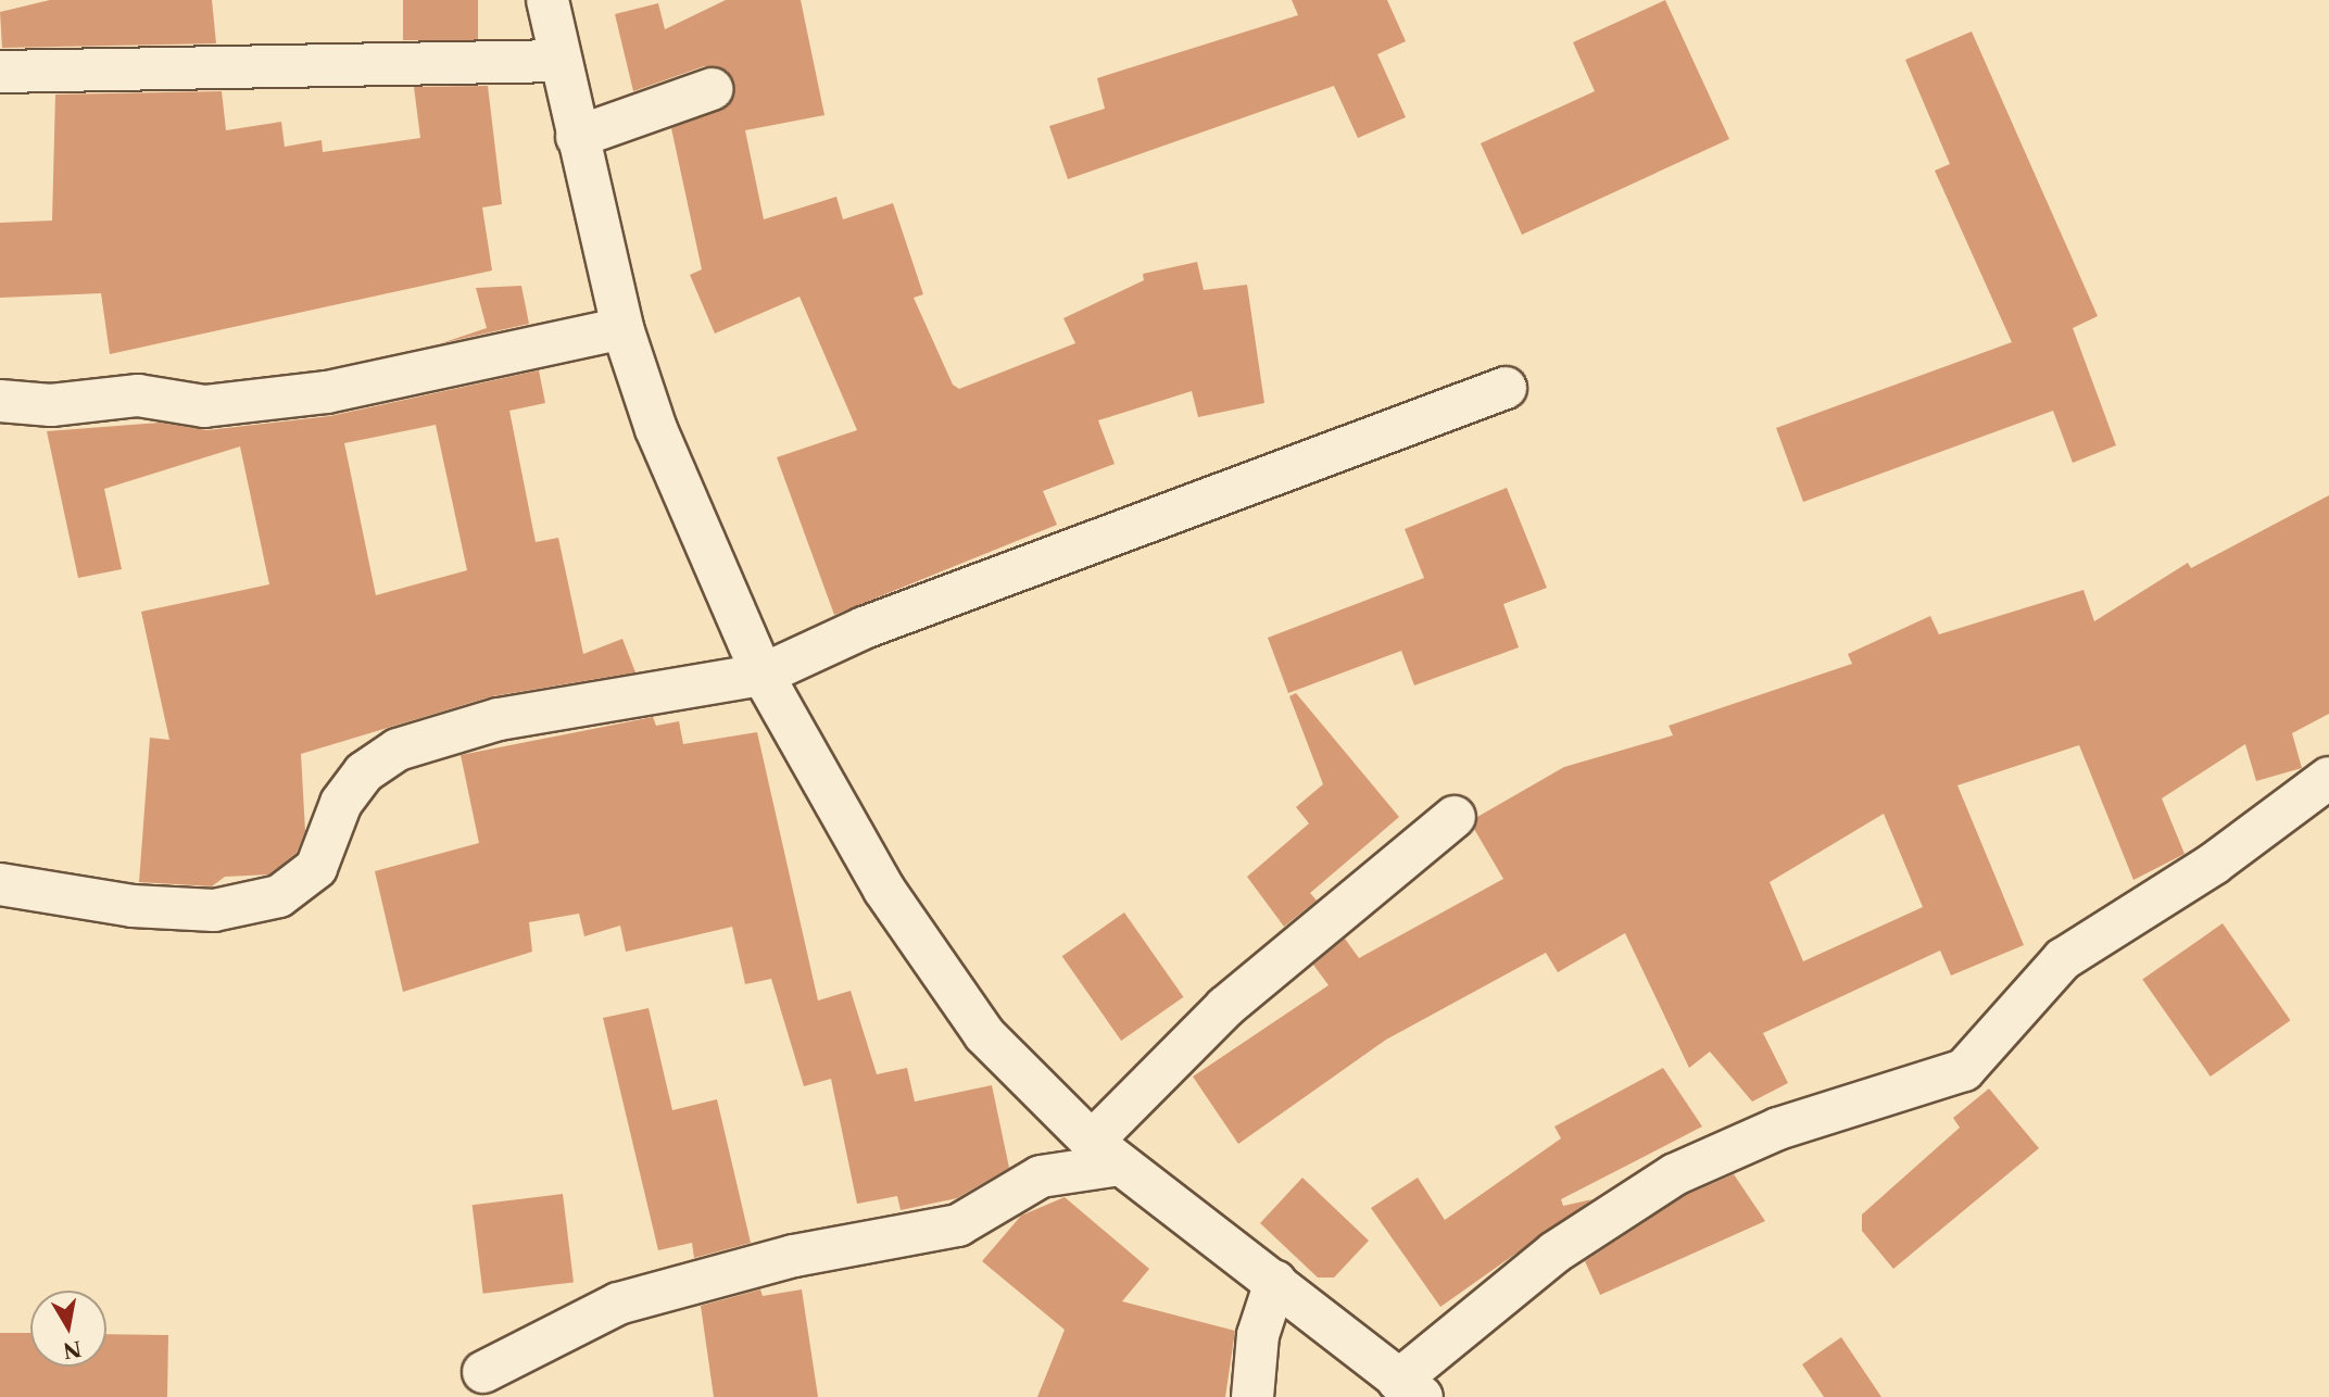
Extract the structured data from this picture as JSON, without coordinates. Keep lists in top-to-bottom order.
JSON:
{
  "north": "bottom"
}
